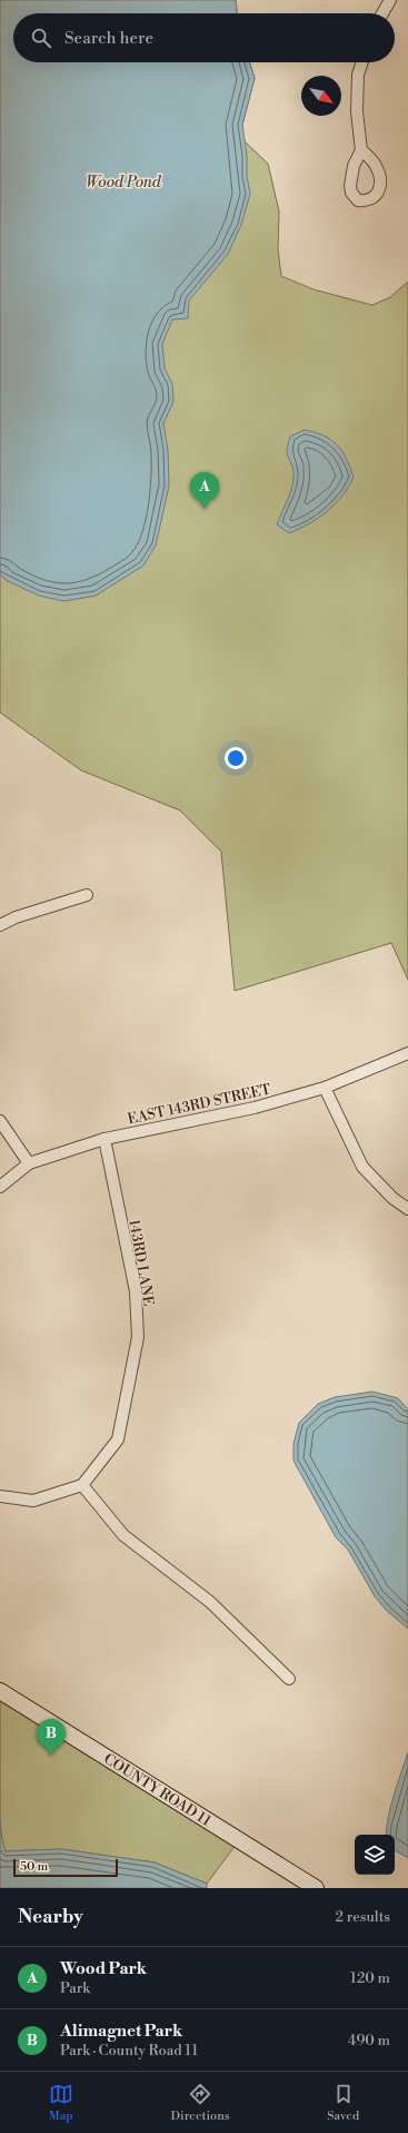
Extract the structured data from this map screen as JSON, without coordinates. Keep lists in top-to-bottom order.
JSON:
{
  "streets": {
    "street": ["EAST 143RD STREET", "143RD LANE", "COUNTY ROAD 11"]
  },
  "crossings": [
    ["EAST 143RD STREET", "143RD LANE"]
  ],
  "water": ["Wood Pond"],
  "scale_bar": "50 m",
  "north": "bottom right",
  "page": {
    "search": "Search here",
    "pins": ["A", "B"],
    "scale": "50 m",
    "heading": ["Nearby", "2 results"],
    "list": [
      {
        "mark": "A",
        "name": "Wood Park",
        "note": "Park",
        "value": "120 m"
      },
      {
        "mark": "B",
        "name": "Alimagnet Park",
        "note": "Park · County Road 11",
        "value": "490 m"
      }
    ],
    "nav": ["Map", "Directions", "Saved"]
  }
}
